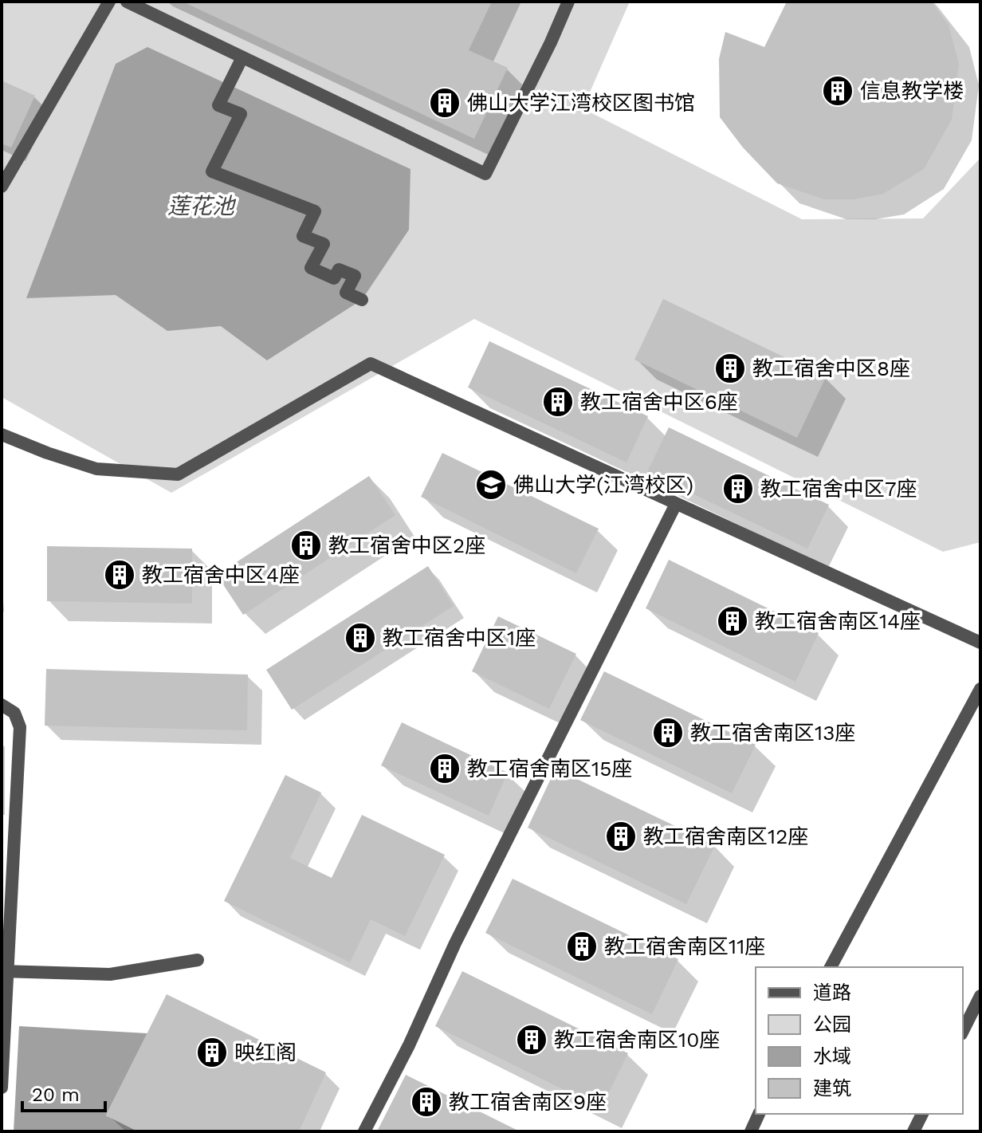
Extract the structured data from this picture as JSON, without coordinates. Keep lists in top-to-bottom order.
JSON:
{
  "water": ["莲花池"],
  "places": {
    "building": [
      "信息教学楼",
      "佛山大学江湾校区图书馆",
      "教工宿舍中区8座",
      "教工宿舍中区6座",
      "教工宿舍中区7座",
      "教工宿舍中区2座",
      "教工宿舍中区4座",
      "教工宿舍南区14座",
      "教工宿舍中区1座",
      "教工宿舍南区13座",
      "教工宿舍南区15座",
      "教工宿舍南区12座",
      "教工宿舍南区11座",
      "教工宿舍南区10座",
      "映红阁",
      "教工宿舍南区9座"
    ],
    "school or university": ["佛山大学(江湾校区)"]
  },
  "legend": [
    "道路",
    "公园",
    "水域",
    "建筑"
  ],
  "scale_bar": "20 m"
}
